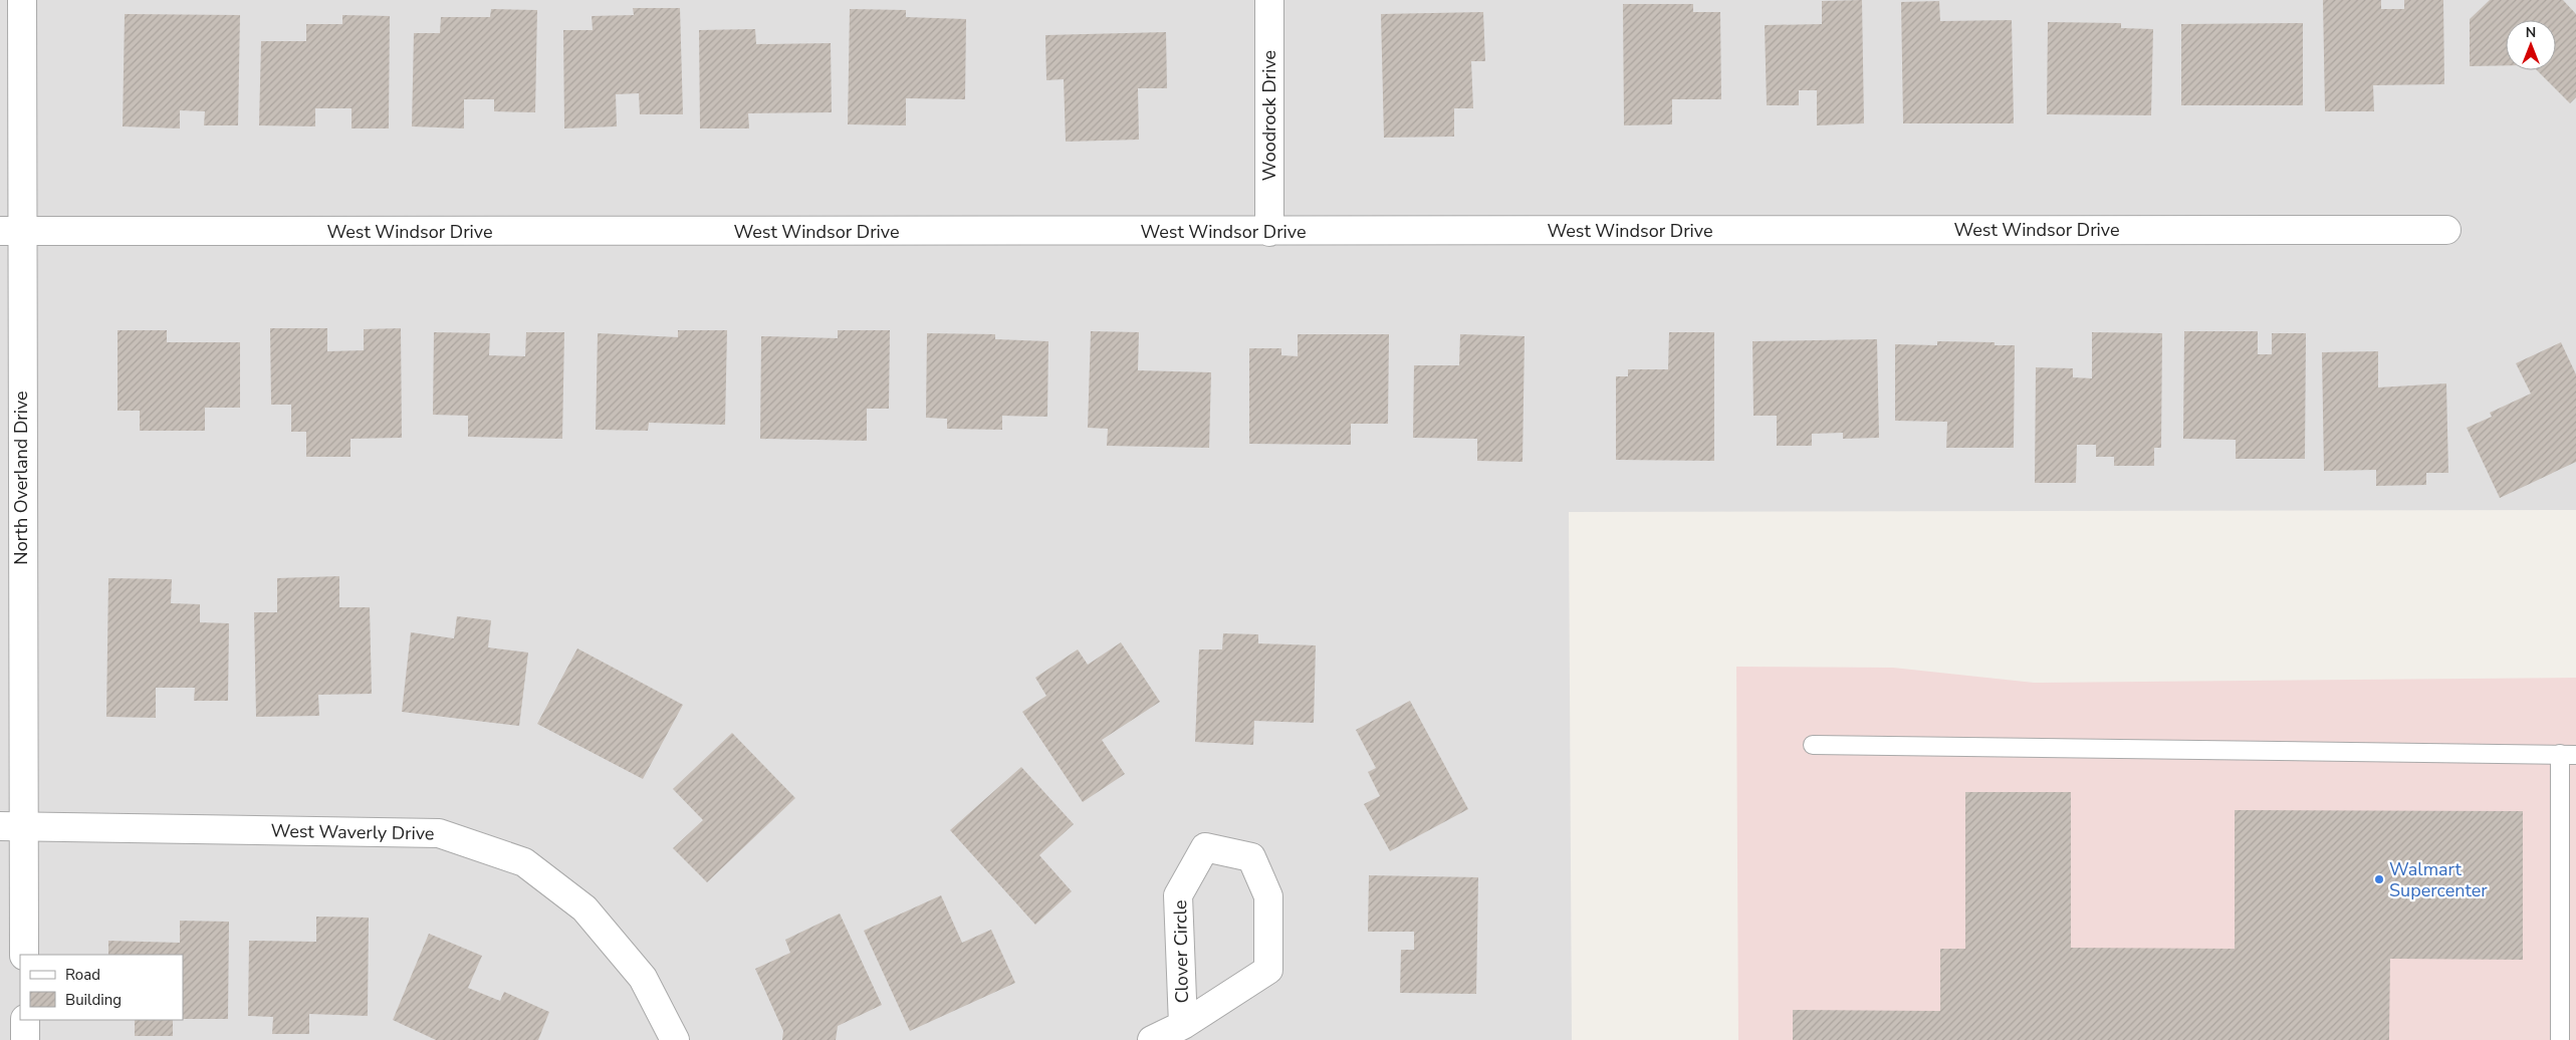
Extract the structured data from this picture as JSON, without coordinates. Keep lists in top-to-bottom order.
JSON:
{
  "streets": {
    "street": [
      "Woodrock Drive",
      "West Windsor Drive",
      "North Overland Drive",
      "West Waverly Drive",
      "Clover Circle"
    ]
  },
  "crossings": [
    ["Woodrock Drive", "West Windsor Drive"],
    ["West Windsor Drive", "North Overland Drive"],
    ["North Overland Drive", "West Waverly Drive"]
  ],
  "places": ["Walmart Supercenter"],
  "legend": ["Road", "Building"],
  "north": "top"
}
